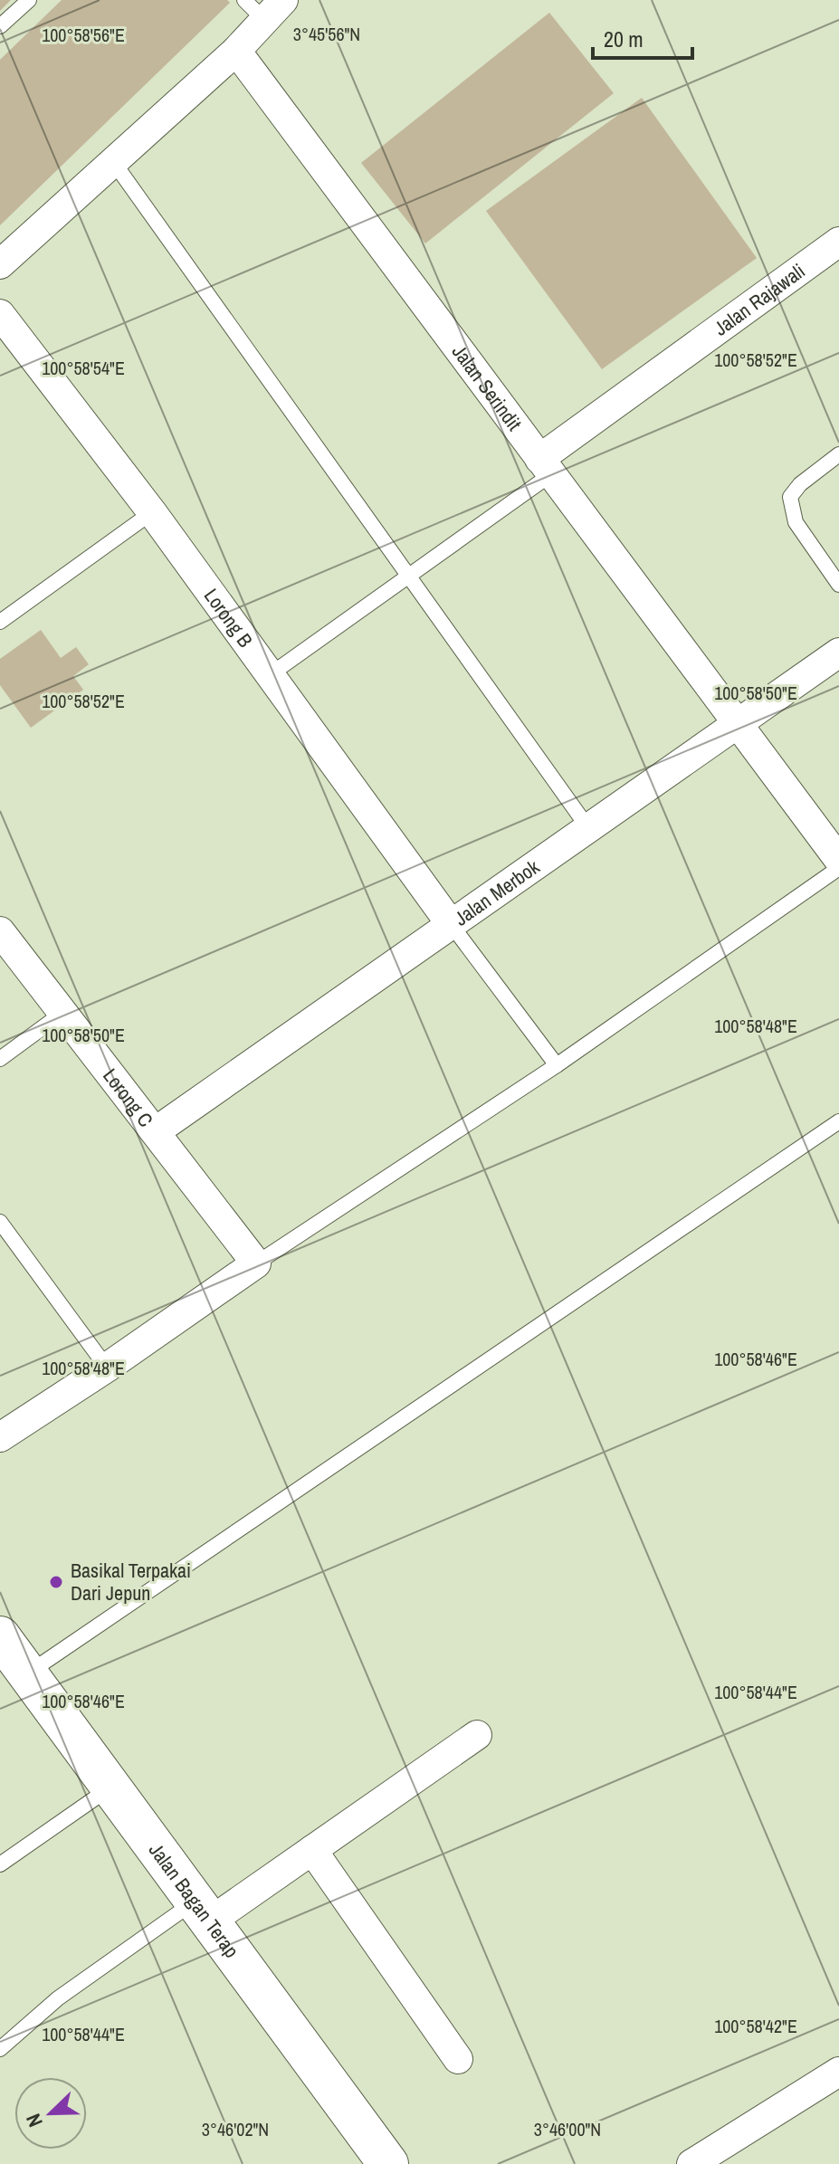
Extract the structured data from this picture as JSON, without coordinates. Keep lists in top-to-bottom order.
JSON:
{
  "streets": {
    "main road": ["Jalan Bagan Terap"],
    "street": [
      "Jalan Rajawali",
      "Jalan Serindit",
      "Lorong B",
      "Jalan Merbok",
      "Lorong C"
    ]
  },
  "crossings": [
    ["Jalan Rajawali", "Jalan Serindit"],
    ["Jalan Serindit", "Jalan Merbok"],
    ["Lorong B", "Jalan Merbok"],
    ["Jalan Merbok", "Lorong C"]
  ],
  "places": ["Basikal Terpakai Dari Jepun"],
  "scale_bar": "20 m",
  "north": "bottom left",
  "coordinates": [
    "3°45'56\"N",
    "100°58'56\"E",
    "100°58'52\"E",
    "100°58'54\"E",
    "100°58'50\"E",
    "100°58'48\"E",
    "100°58'46\"E",
    "100°58'44\"E",
    "100°58'42\"E",
    "3°46'02\"N",
    "3°46'00\"N"
  ]
}
